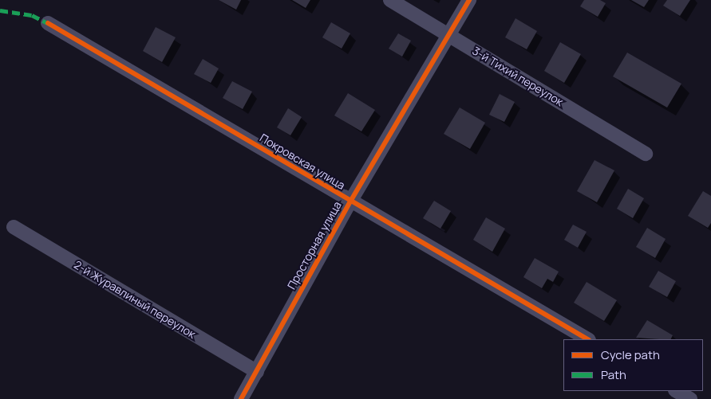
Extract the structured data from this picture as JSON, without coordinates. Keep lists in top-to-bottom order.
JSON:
{
  "streets": {
    "street": [
      "3-й Тихий переулок",
      "Покровская улица",
      "Просторная улица",
      "2-й Журавлиный переулок"
    ]
  },
  "crossings": [
    ["3-й Тихий переулок", "Просторная улица"],
    ["Покровская улица", "Просторная улица"],
    ["Просторная улица", "2-й Журавлиный переулок"]
  ],
  "legend": ["Cycle path", "Path"]
}
